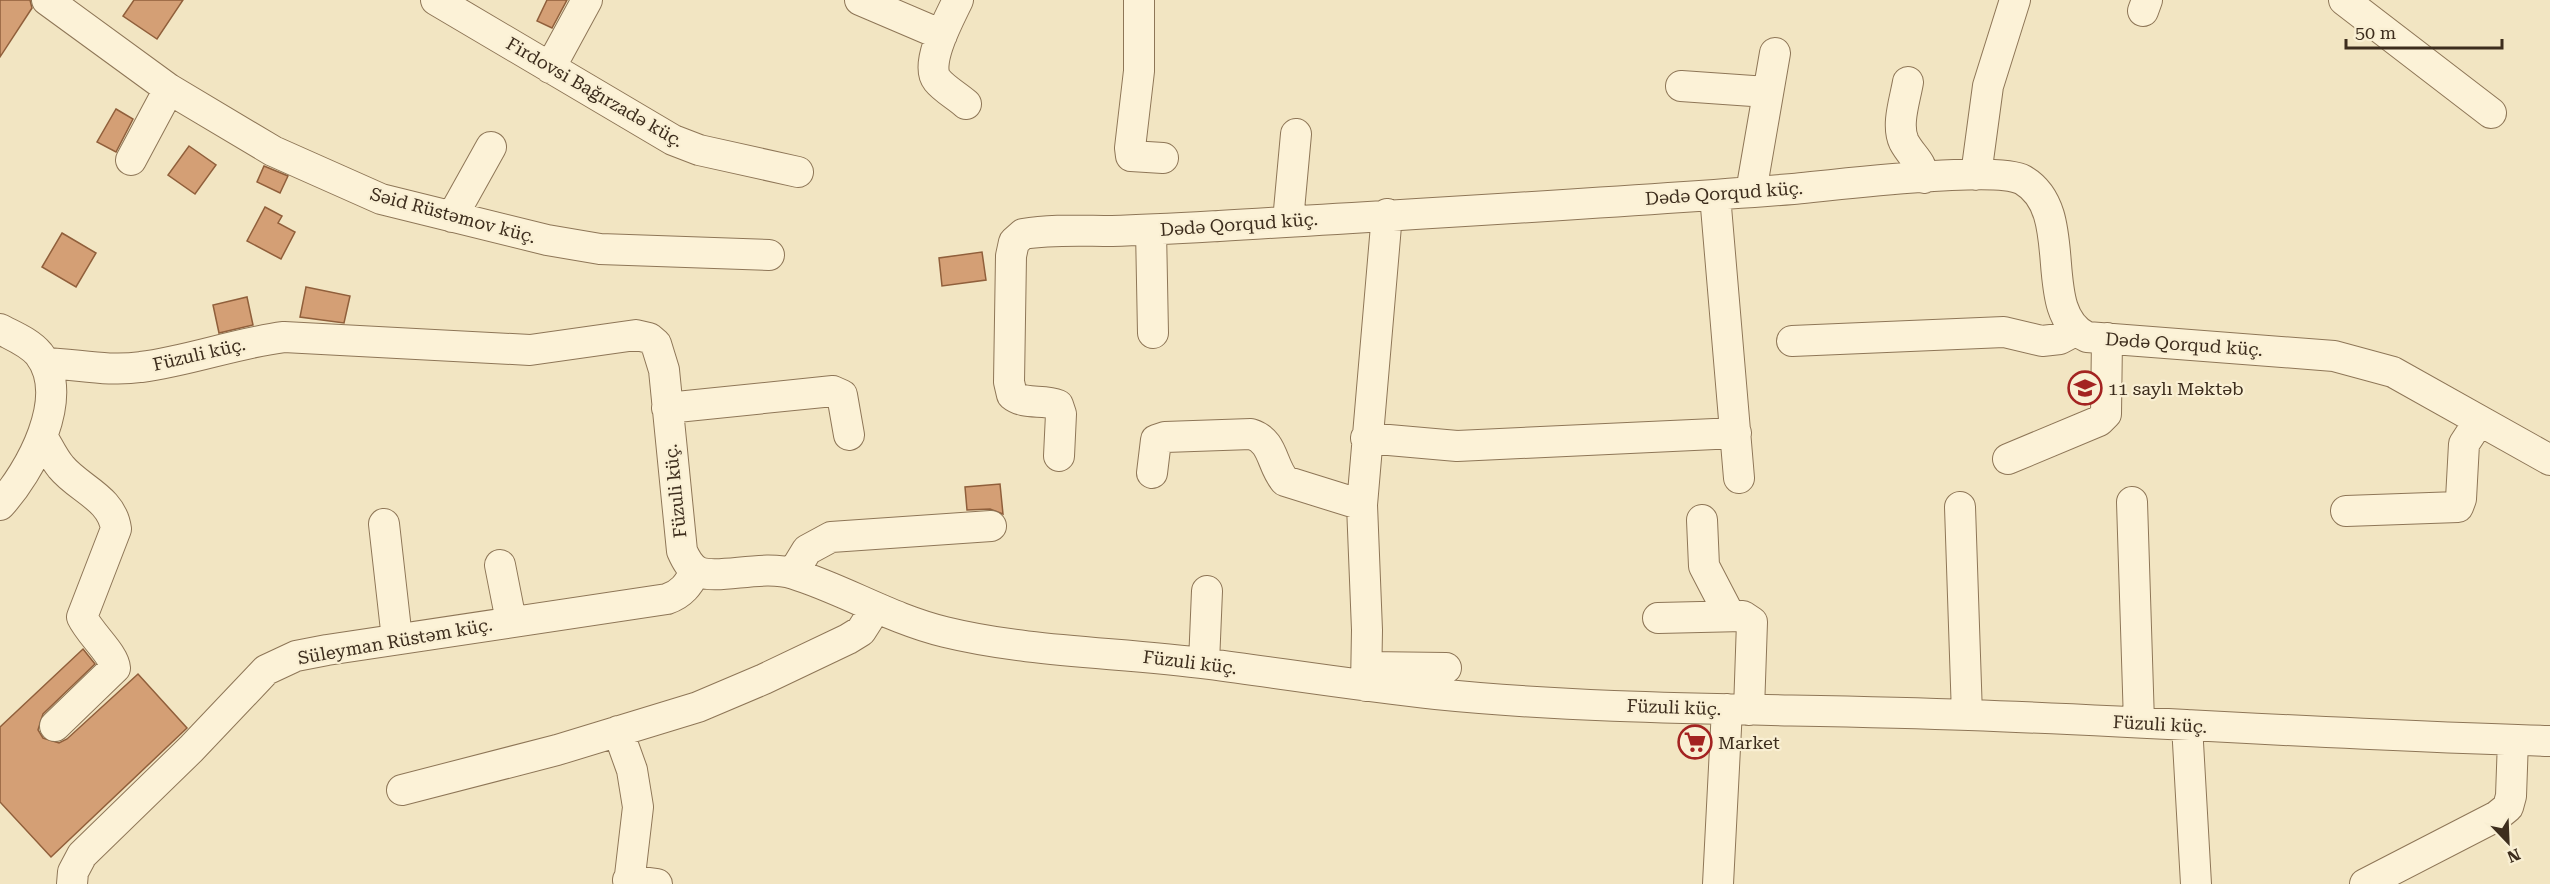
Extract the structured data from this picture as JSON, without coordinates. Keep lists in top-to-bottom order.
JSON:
{
  "streets": {
    "street": [
      "Firdovsi Bağırzadə küç.",
      "Dədə Qorqud küç.",
      "Səid Rüstəmov küç.",
      "Füzuli küç.",
      "Süleyman Rüstəm küç."
    ]
  },
  "crossings": [
    ["Füzuli küç.", "Süleyman Rüstəm küç."]
  ],
  "places": {
    "school or university": ["11 saylı Məktəb"],
    "supermarket": ["Market"]
  },
  "scale_bar": "50 m",
  "north": "bottom right"
}
